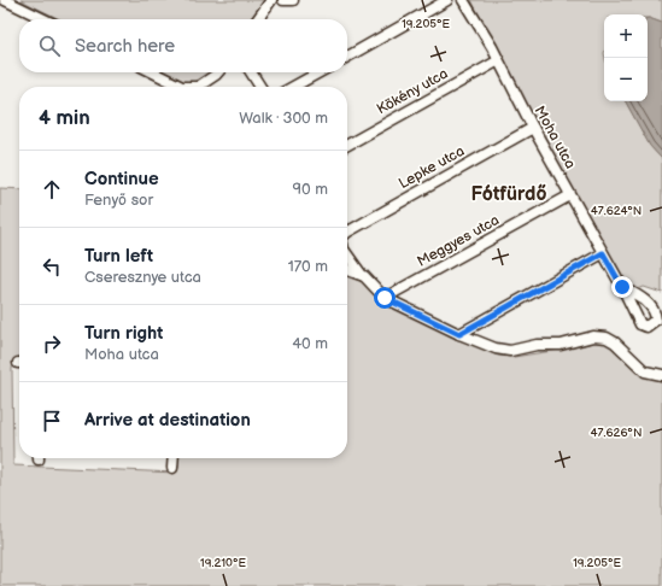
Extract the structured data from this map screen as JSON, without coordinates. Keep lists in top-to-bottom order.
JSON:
{
  "streets": {
    "street": [
      "Kökény utca",
      "Moha utca",
      "Lepke utca",
      "Meggyes utca"
    ]
  },
  "crossings": [
    ["Kökény utca", "Moha utca"],
    ["Moha utca", "Lepke utca"],
    ["Moha utca", "Meggyes utca"]
  ],
  "districts": ["Fótfürdő"],
  "page": {
    "map_buttons": ["+", "−"],
    "search": "Search here",
    "heading": ["4 min", "Walk · 300 m"],
    "list": [
      ["Continue", "Fenyő sor", "90 m"],
      ["Turn left", "Cseresznye utca", "170 m"],
      ["Turn right", "Moha utca", "40 m"],
      "Arrive at destination"
    ]
  },
  "coordinates": [
    "19.205°E",
    "47.624°N",
    "47.626°N",
    "19.210°E"
  ]
}
